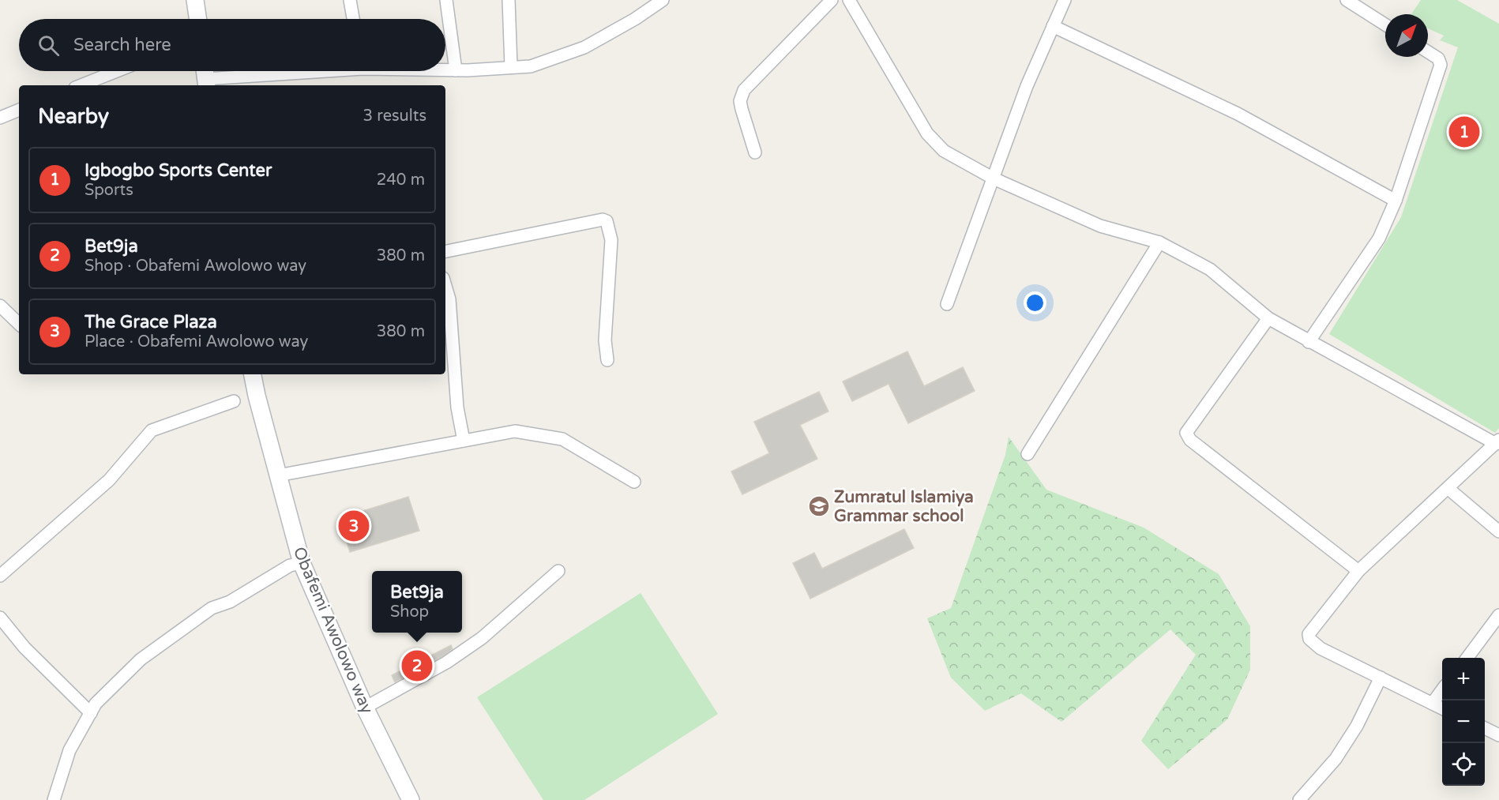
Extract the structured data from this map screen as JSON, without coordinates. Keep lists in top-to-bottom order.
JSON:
{
  "streets": {
    "main road": ["Obafemi Awolowo way"]
  },
  "places": {
    "school or university": ["Zumratul Islamiya Grammar school"]
  },
  "north": "top right",
  "page": {
    "search": "Search here",
    "heading": ["Nearby", "3 results"],
    "pins": ["1", "3", "2"],
    "list": [
      {
        "mark": "1",
        "name": "Igbogbo Sports Center",
        "note": "Sports",
        "value": "240 m"
      },
      {
        "mark": "2",
        "name": "Bet9ja",
        "note": "Shop · Obafemi Awolowo way",
        "value": "380 m"
      },
      {
        "mark": "3",
        "name": "The Grace Plaza",
        "note": "Place · Obafemi Awolowo way",
        "value": "380 m"
      }
    ],
    "popup": ["Bet9ja", "Shop"],
    "map_buttons": ["+", "−"]
  }
}
